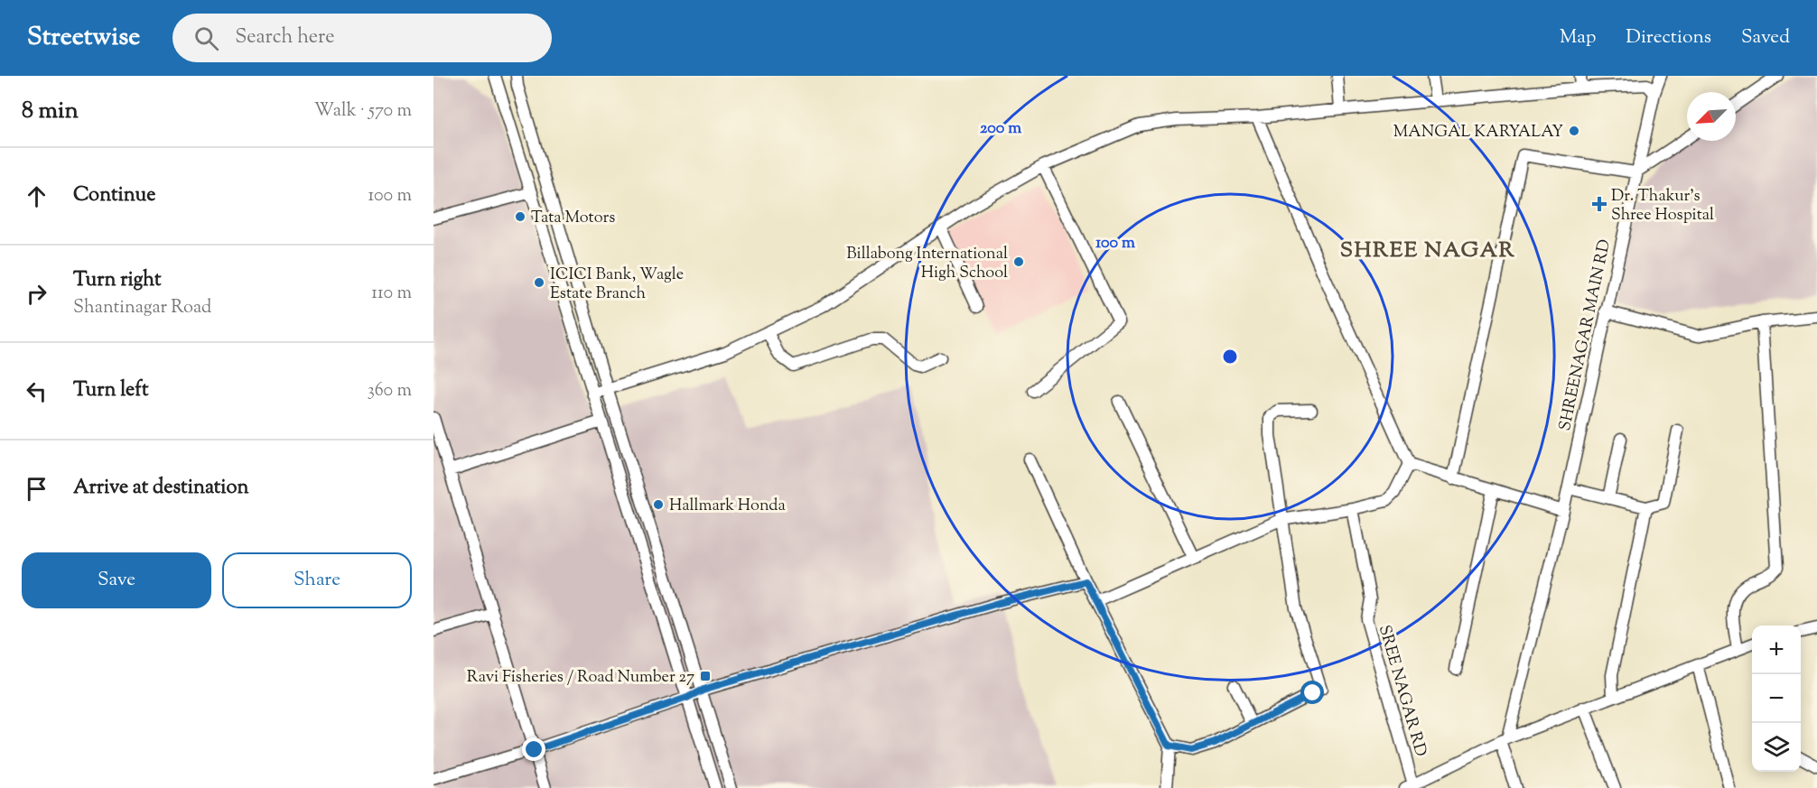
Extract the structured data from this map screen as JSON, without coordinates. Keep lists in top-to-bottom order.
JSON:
{
  "streets": {
    "street": ["SHREENAGAR MAIN RD", "SREE NAGAR RD"]
  },
  "districts": ["SHREE NAGAR"],
  "places": {
    "other": [
      "MANGAL KARYALAY",
      "Tata Motors",
      "Billabong International High School",
      "ICICI Bank, Wagle Estate Branch",
      "Hallmark Honda"
    ],
    "health": ["Dr. Thakur's Shree Hospital"],
    "transit": ["Ravi Fisheries / Road Number 27"]
  },
  "north": "bottom left",
  "page": {
    "header": "Streetwise",
    "search": "Search here",
    "nav": ["Map", "Directions", "Saved"],
    "heading": ["8 min", "Walk · 570 m"],
    "list": [
      ["Continue", "100 m"],
      ["Turn right", "Shantinagar Road", "110 m"],
      ["Turn left", "360 m"],
      "Arrive at destination"
    ],
    "buttons": ["Save", "Share"],
    "map_buttons": ["+", "−"]
  },
  "rings": ["200 m", "100 m"]
}
